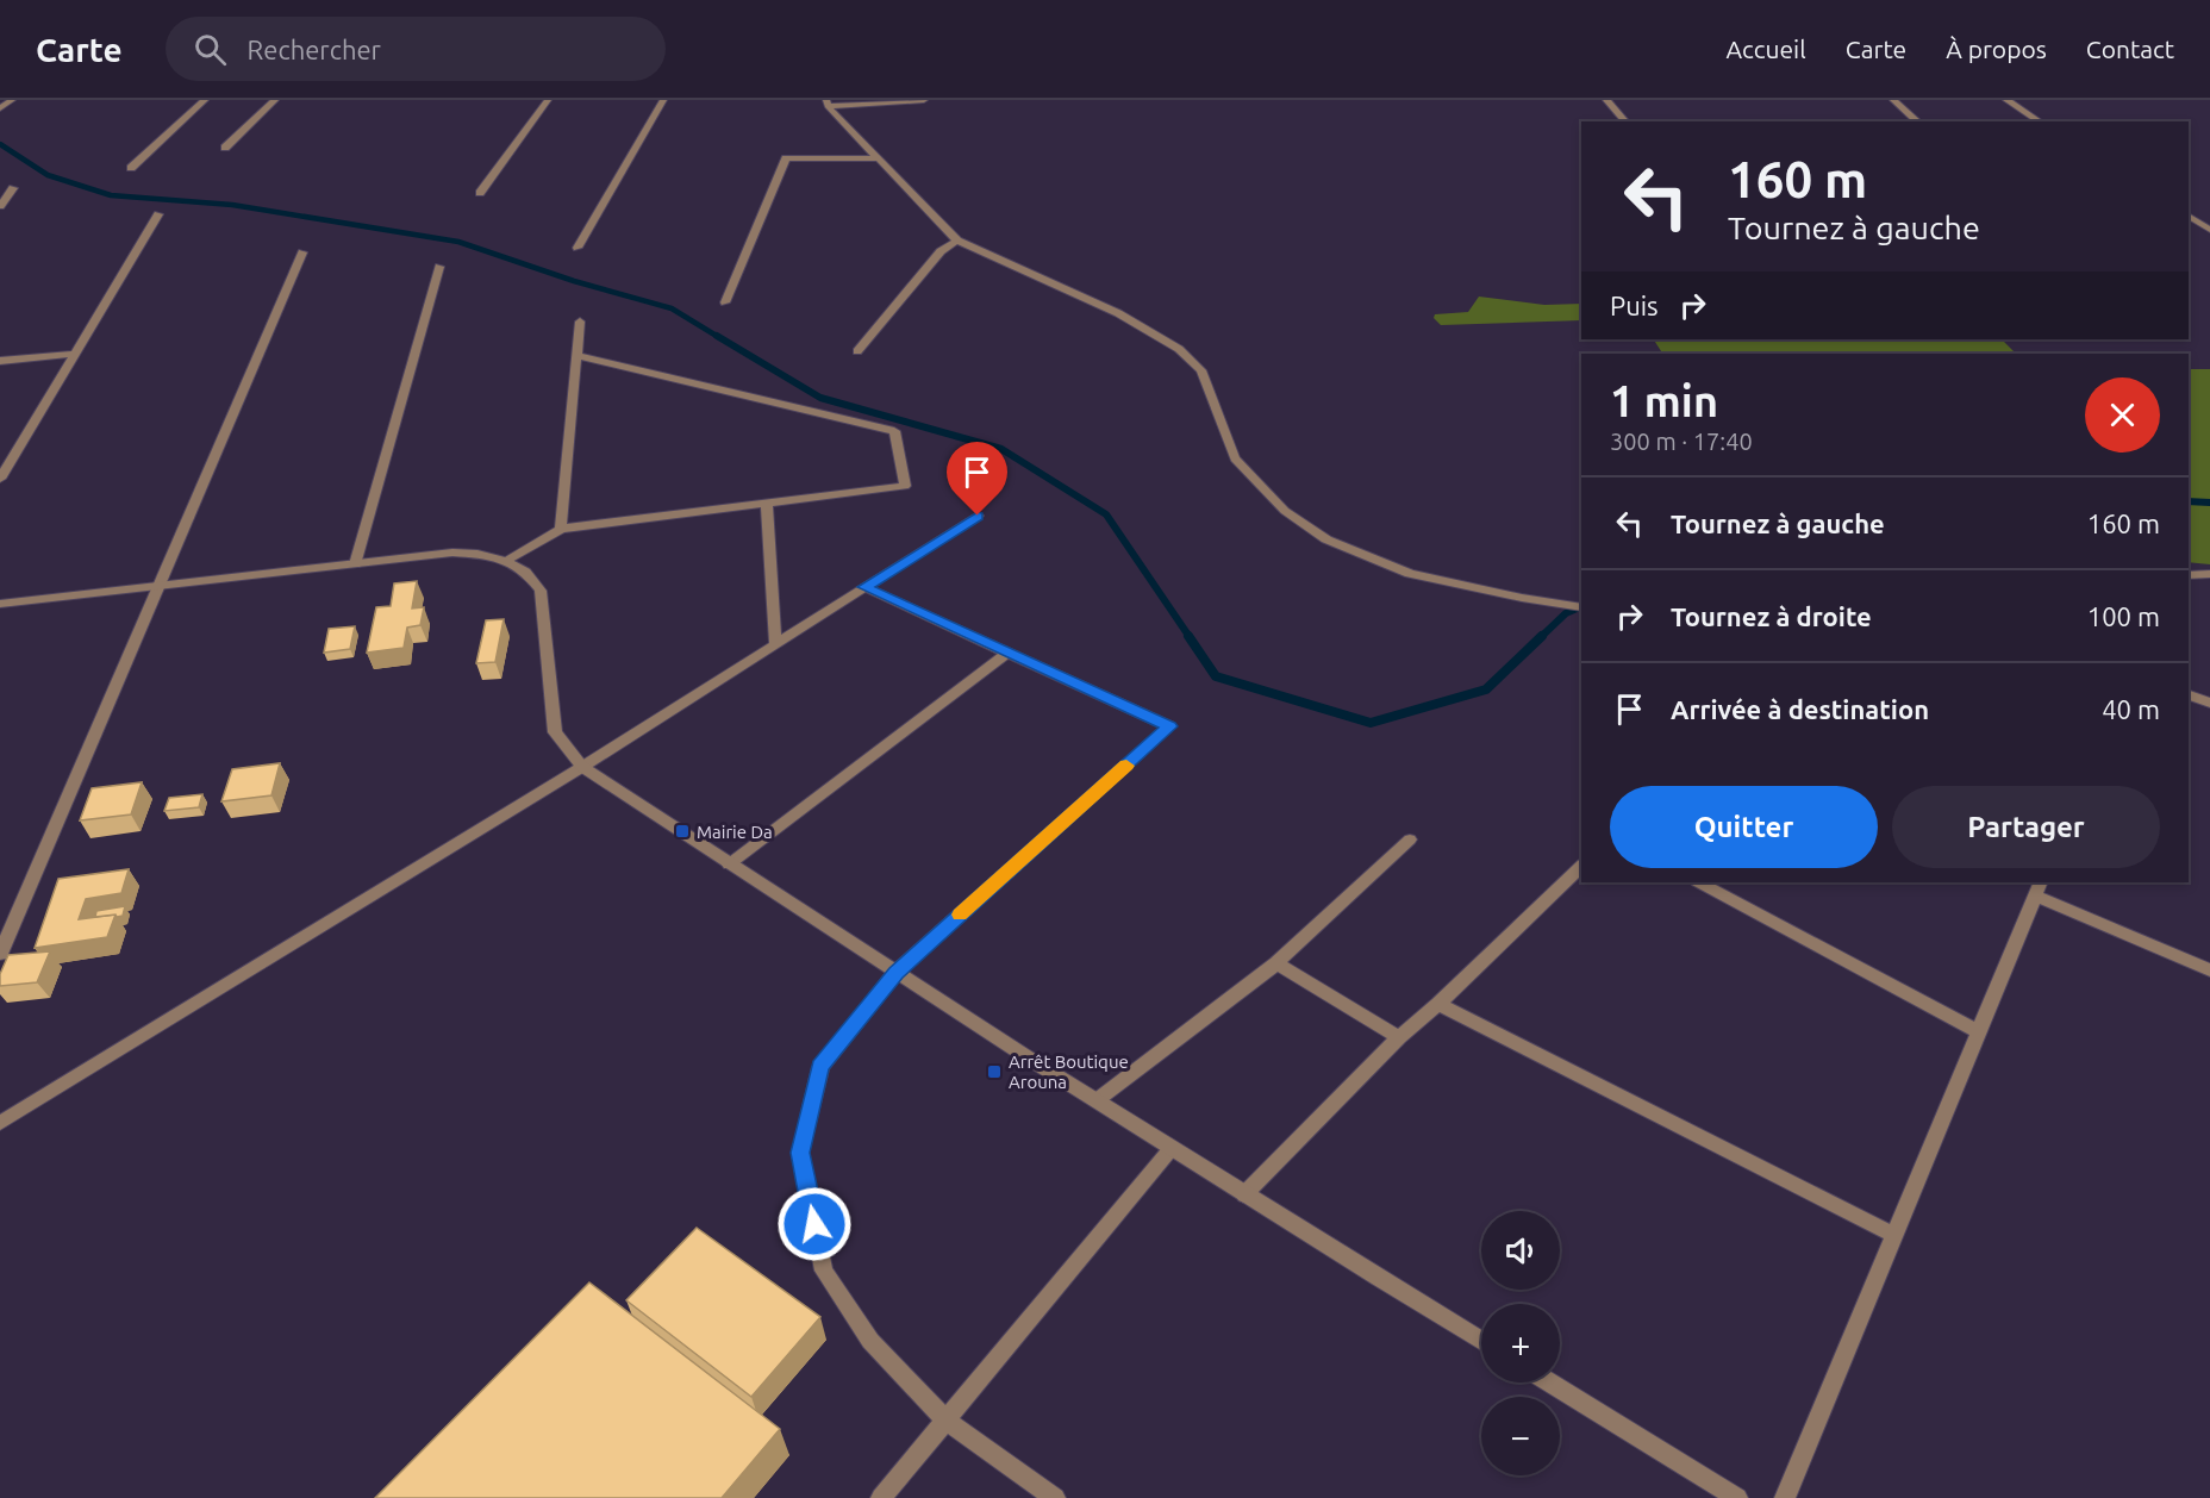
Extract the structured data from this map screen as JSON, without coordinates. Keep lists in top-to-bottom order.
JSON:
{
  "places": {
    "transit": ["Mairie Da", "Arrêt Boutique Arouna"]
  },
  "page": {
    "header": "Carte",
    "search": "Rechercher",
    "nav": [
      "Accueil",
      "Carte",
      "À propos",
      "Contact"
    ],
    "turn": ["160 m", "Tournez à gauche"],
    "then": "Puis",
    "heading": ["1 min", "300 m · 17:40"],
    "list": [
      {
        "name": "Tournez à gauche",
        "value": "160 m"
      },
      {
        "name": "Tournez à droite",
        "value": "100 m"
      },
      {
        "name": "Arrivée à destination",
        "value": "40 m"
      }
    ],
    "buttons": ["Quitter", "Partager"],
    "map_buttons": ["+", "−"]
  }
}
